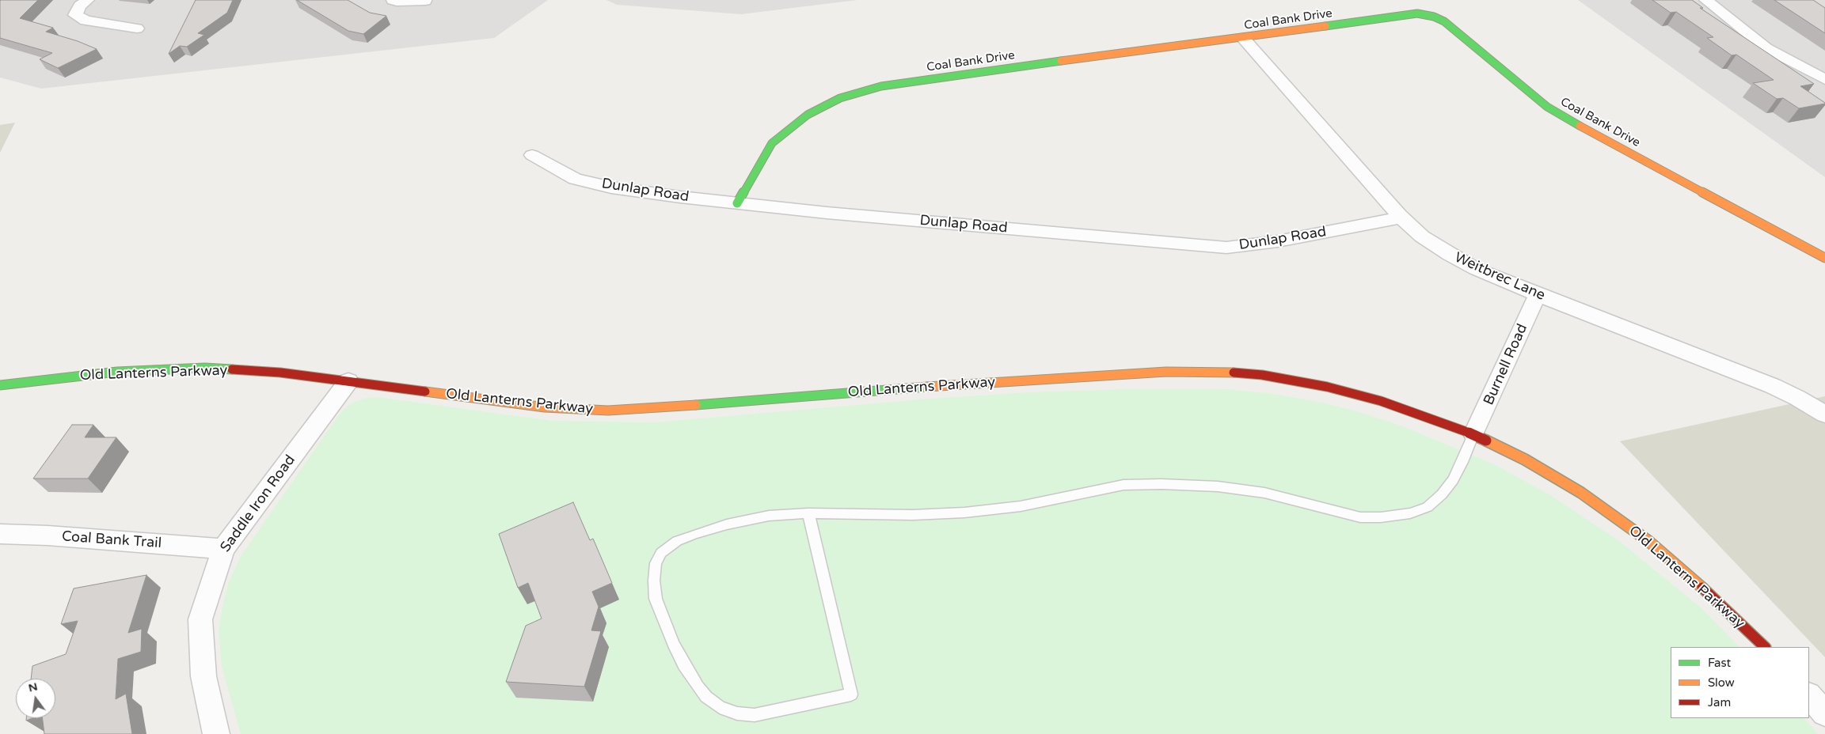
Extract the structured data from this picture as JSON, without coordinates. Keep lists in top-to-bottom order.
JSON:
{
  "streets": {
    "street": [
      "Coal Bank Drive",
      "Dunlap Road",
      "Weitbrec Lane",
      "Burnell Road",
      "Old Lanterns Parkway",
      "Saddle Iron Road",
      "Coal Bank Trail"
    ]
  },
  "crossings": [
    ["Coal Bank Drive", "Dunlap Road"],
    ["Coal Bank Drive", "Weitbrec Lane"],
    ["Dunlap Road", "Weitbrec Lane"],
    ["Weitbrec Lane", "Burnell Road"],
    ["Burnell Road", "Old Lanterns Parkway"],
    ["Old Lanterns Parkway", "Saddle Iron Road"],
    ["Saddle Iron Road", "Coal Bank Trail"]
  ],
  "legend": ["Fast", "Slow", "Jam"],
  "north": "top"
}
